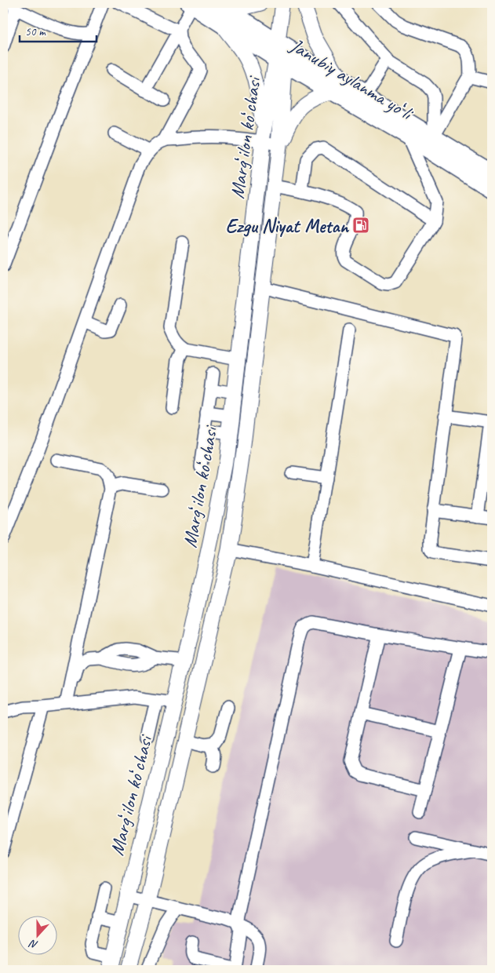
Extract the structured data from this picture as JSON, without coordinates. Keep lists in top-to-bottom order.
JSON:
{
  "streets": {
    "highway": ["Janubiy aylanma yoʻli"],
    "main road": ["Margʻilon koʻchasi"]
  },
  "crossings": [
    ["Janubiy aylanma yoʻli", "Margʻilon koʻchasi"]
  ],
  "places": {
    "fuel station": ["Ezgu Niyat Metan"]
  },
  "scale_bar": "50 m",
  "north": "bottom"
}
